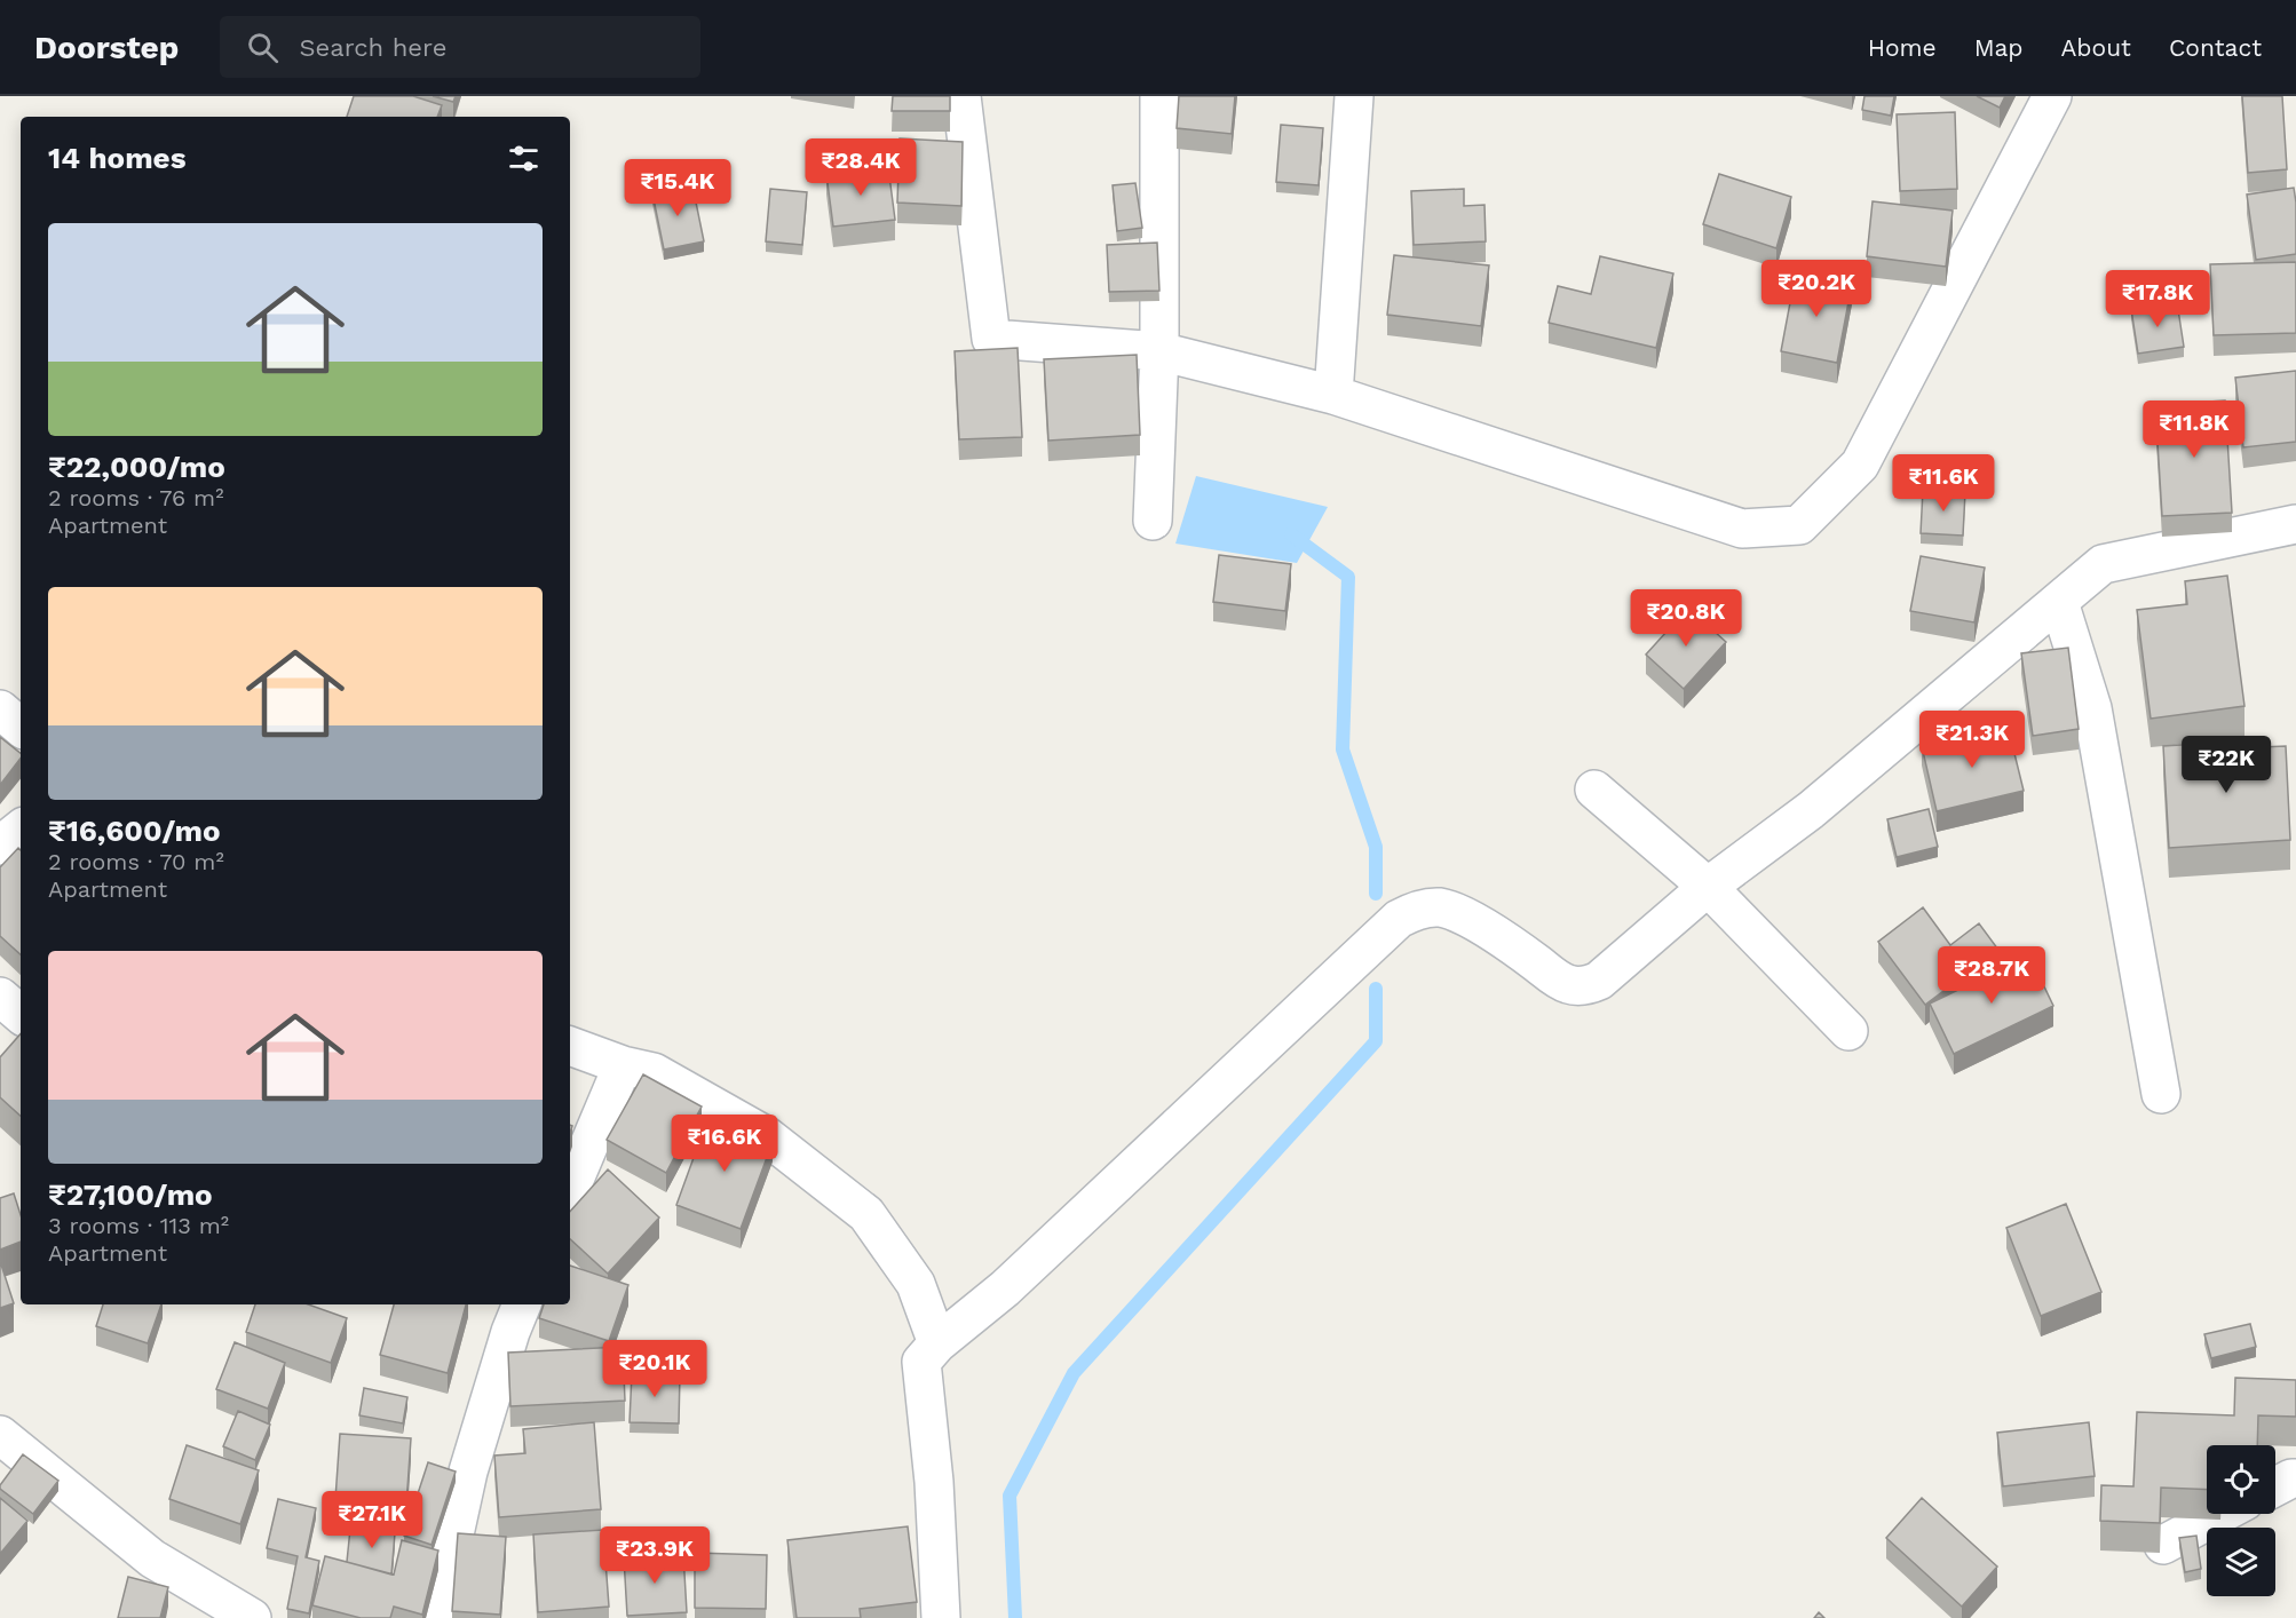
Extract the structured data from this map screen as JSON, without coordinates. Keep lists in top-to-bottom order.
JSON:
{
  "page": {
    "header": "Doorstep",
    "search": "Search here",
    "nav": [
      "Home",
      "Map",
      "About",
      "Contact"
    ],
    "heading": "14 homes",
    "price": [
      "₹28.4K",
      "₹15.4K",
      "₹20.2K",
      "₹17.8K",
      "₹11.8K",
      "₹11.6K",
      "₹20.8K",
      "₹21.3K",
      "₹22K",
      "₹28.7K",
      "₹16.6K",
      "₹20.1K",
      "₹27.1K",
      "₹23.9K"
    ],
    "list": [
      {
        "name": "₹22,000/mo",
        "note": "2 rooms · 76 m² · Apartment"
      },
      {
        "name": "₹16,600/mo",
        "note": "2 rooms · 70 m² · Apartment"
      },
      {
        "name": "₹27,100/mo",
        "note": "3 rooms · 113 m² · Apartment"
      }
    ]
  }
}
